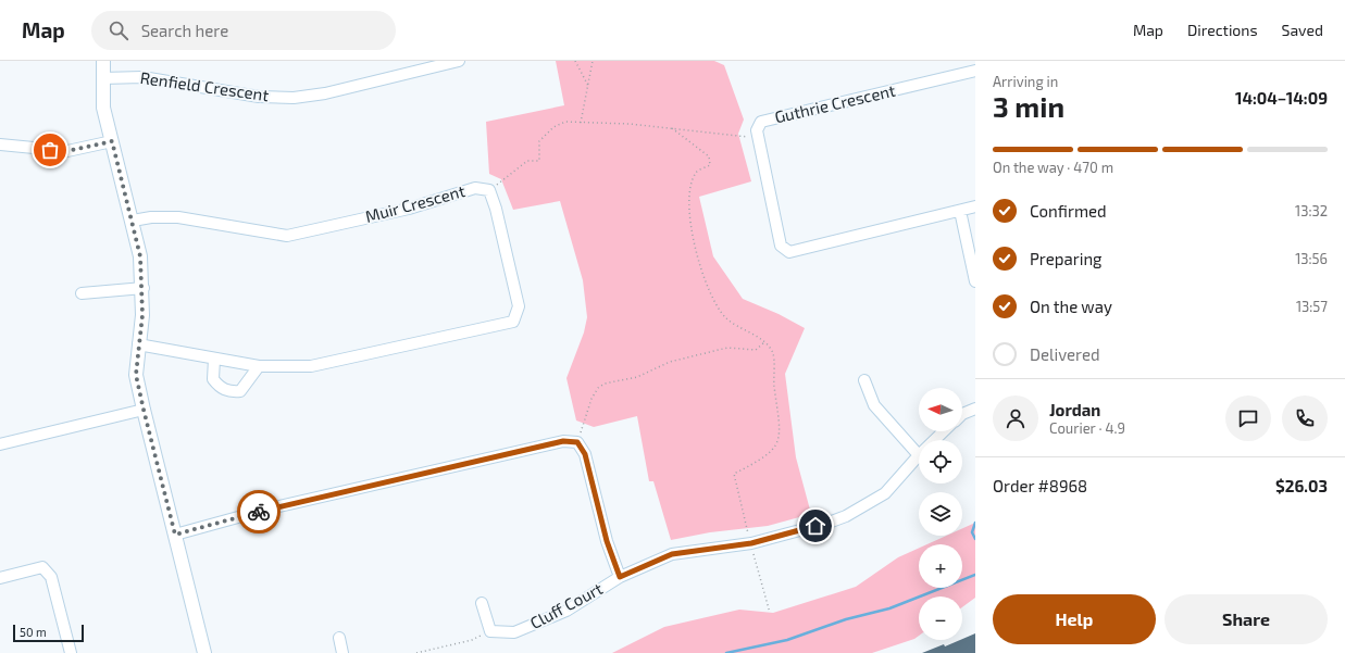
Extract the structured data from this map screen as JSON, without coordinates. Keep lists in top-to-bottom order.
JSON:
{
  "streets": {
    "street": [
      "Renfield Crescent",
      "Guthrie Crescent",
      "Muir Crescent",
      "Cluff Court"
    ]
  },
  "scale_bar": "50 m",
  "north": "left",
  "page": {
    "header": "Map",
    "search": "Search here",
    "nav": ["Map", "Directions", "Saved"],
    "heading": ["3 min", "Arriving in", "14:04–14:09"],
    "panel": [
      "Jordan",
      "Courier · 4.9",
      "Order #8968",
      "$26.03"
    ],
    "bar": "On the way · 470 m",
    "list": [
      ["Confirmed", "13:32"],
      ["Preparing", "13:56"],
      ["On the way", "13:57"],
      "Delivered"
    ],
    "map_buttons": ["+", "−"],
    "buttons": ["Help", "Share"],
    "scale": "50 m"
  }
}
